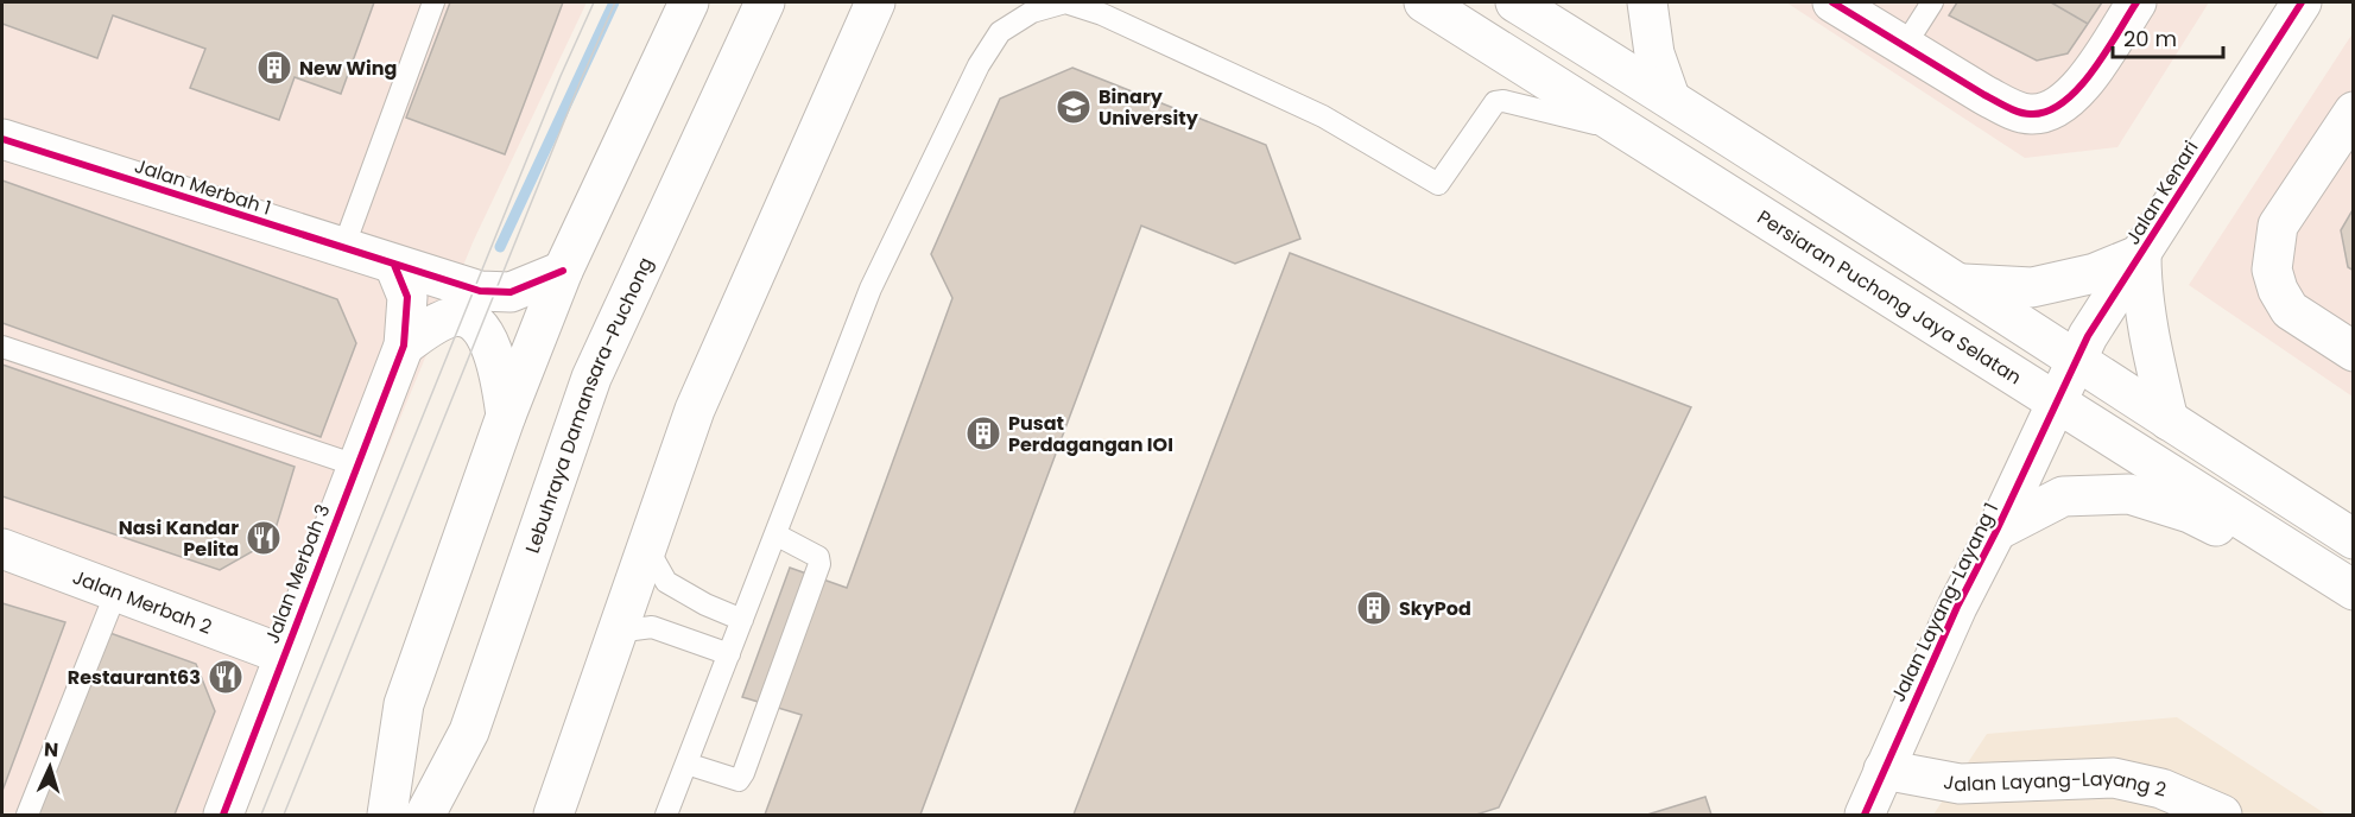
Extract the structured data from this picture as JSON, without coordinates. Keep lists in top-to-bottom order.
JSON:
{
  "streets": {
    "main road": [
      "Jalan Merbah 1",
      "Jalan Kenari",
      "Persiaran Puchong Jaya Selatan",
      "Lebuhraya Damansara–Puchong",
      "Jalan Merbah 3",
      "Jalan Merbah 2",
      "Jalan Layang-Layang 1",
      "Jalan Layang-Layang 2"
    ]
  },
  "crossings": [
    ["Jalan Kenari", "Persiaran Puchong Jaya Selatan"],
    ["Jalan Kenari", "Jalan Layang-Layang 1"],
    ["Persiaran Puchong Jaya Selatan", "Jalan Layang-Layang 1"],
    ["Jalan Merbah 3", "Jalan Merbah 2"],
    ["Jalan Layang-Layang 1", "Jalan Layang-Layang 2"]
  ],
  "places": {
    "building": ["New Wing", "Pusat Perdagangan IOI", "SkyPod"],
    "school or university": ["Binary University"],
    "restaurant": ["Nasi Kandar Pelita", "Restaurant63"]
  },
  "scale_bar": "20 m",
  "north": "top"
}
